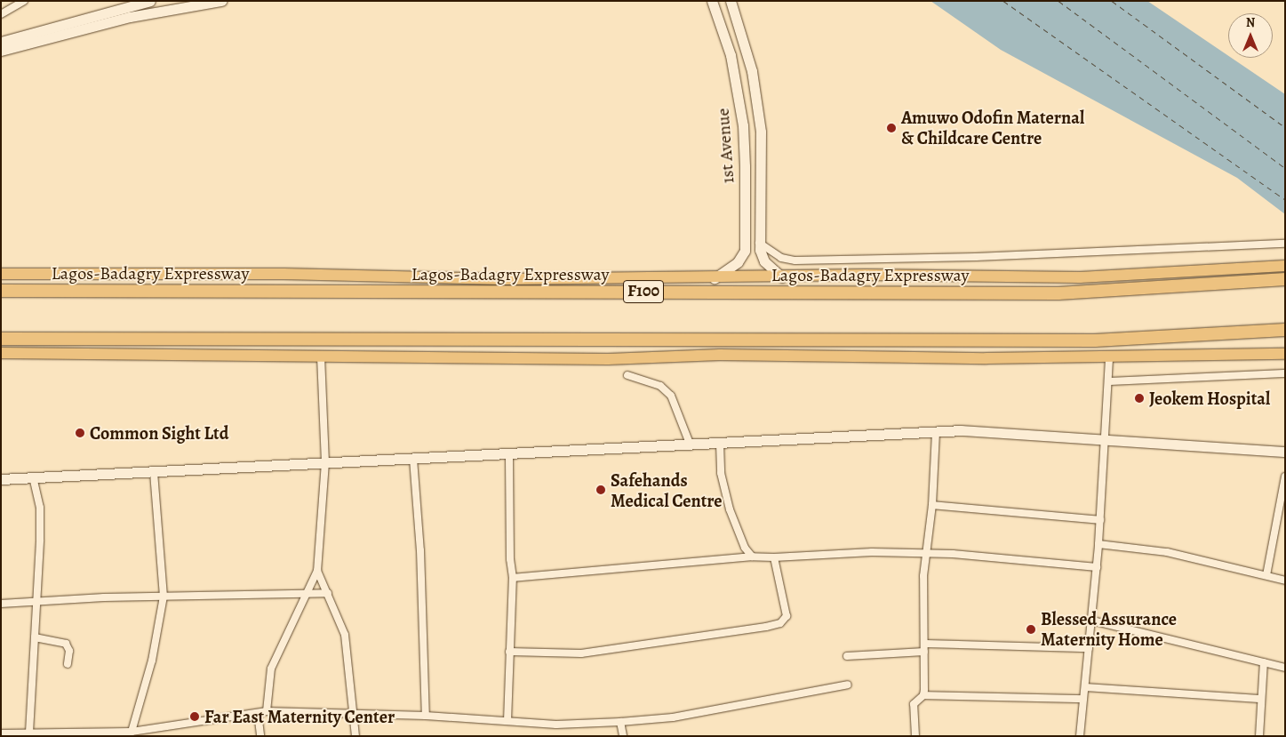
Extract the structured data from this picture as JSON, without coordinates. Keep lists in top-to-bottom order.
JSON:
{
  "streets": {
    "highway": ["Lagos-Badagry Expressway", "F100"],
    "main road": ["1st Avenue"]
  },
  "crossings": [
    ["1st Avenue", "Lagos-Badagry Expressway"]
  ],
  "places": [
    "Amuwo Odofin Maternal & Childcare Centre",
    "Jeokem Hospital",
    "Common Sight Ltd",
    "Safehands Medical Centre",
    "Blessed Assurance Maternity Home",
    "Far East Maternity Center"
  ],
  "north": "top"
}
